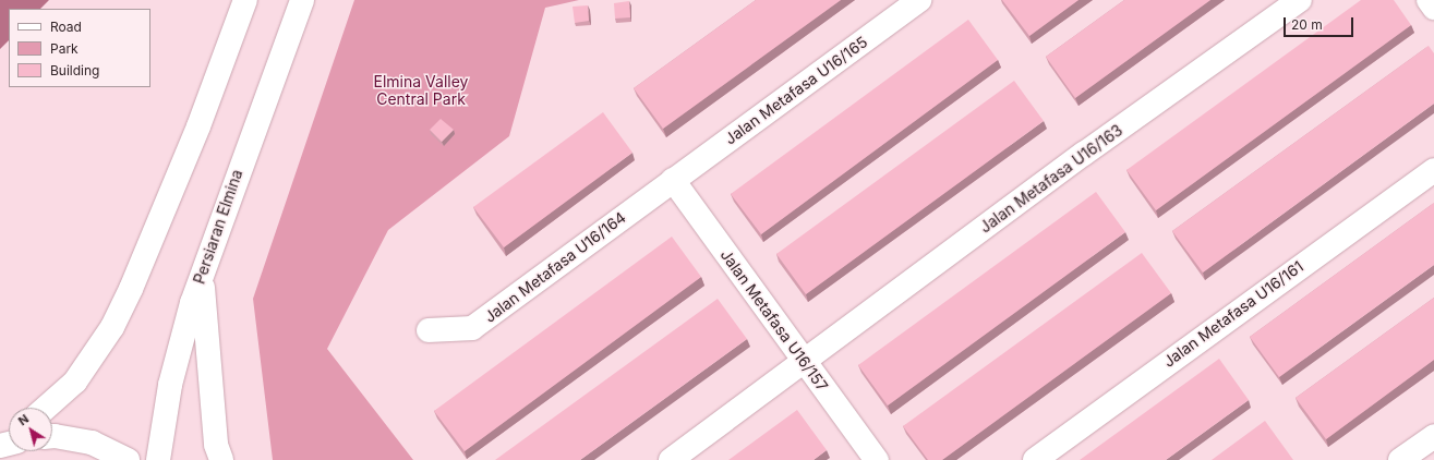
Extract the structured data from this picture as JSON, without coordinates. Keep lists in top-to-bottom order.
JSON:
{
  "streets": {
    "street": [
      "Jalan Metafasa U16/165",
      "Jalan Metafasa U16/163",
      "Persiaran Elmina",
      "Jalan Metafasa U16/164",
      "Jalan Metafasa U16/161",
      "Jalan Metafasa U16/157"
    ]
  },
  "crossings": [
    ["Jalan Metafasa U16/165", "Jalan Metafasa U16/164"],
    ["Jalan Metafasa U16/165", "Jalan Metafasa U16/157"],
    ["Jalan Metafasa U16/163", "Jalan Metafasa U16/157"],
    ["Jalan Metafasa U16/164", "Jalan Metafasa U16/157"]
  ],
  "parks": ["Elmina Valley Central Park"],
  "legend": ["Road", "Park", "Building"],
  "scale_bar": "20 m",
  "north": "top left"
}
